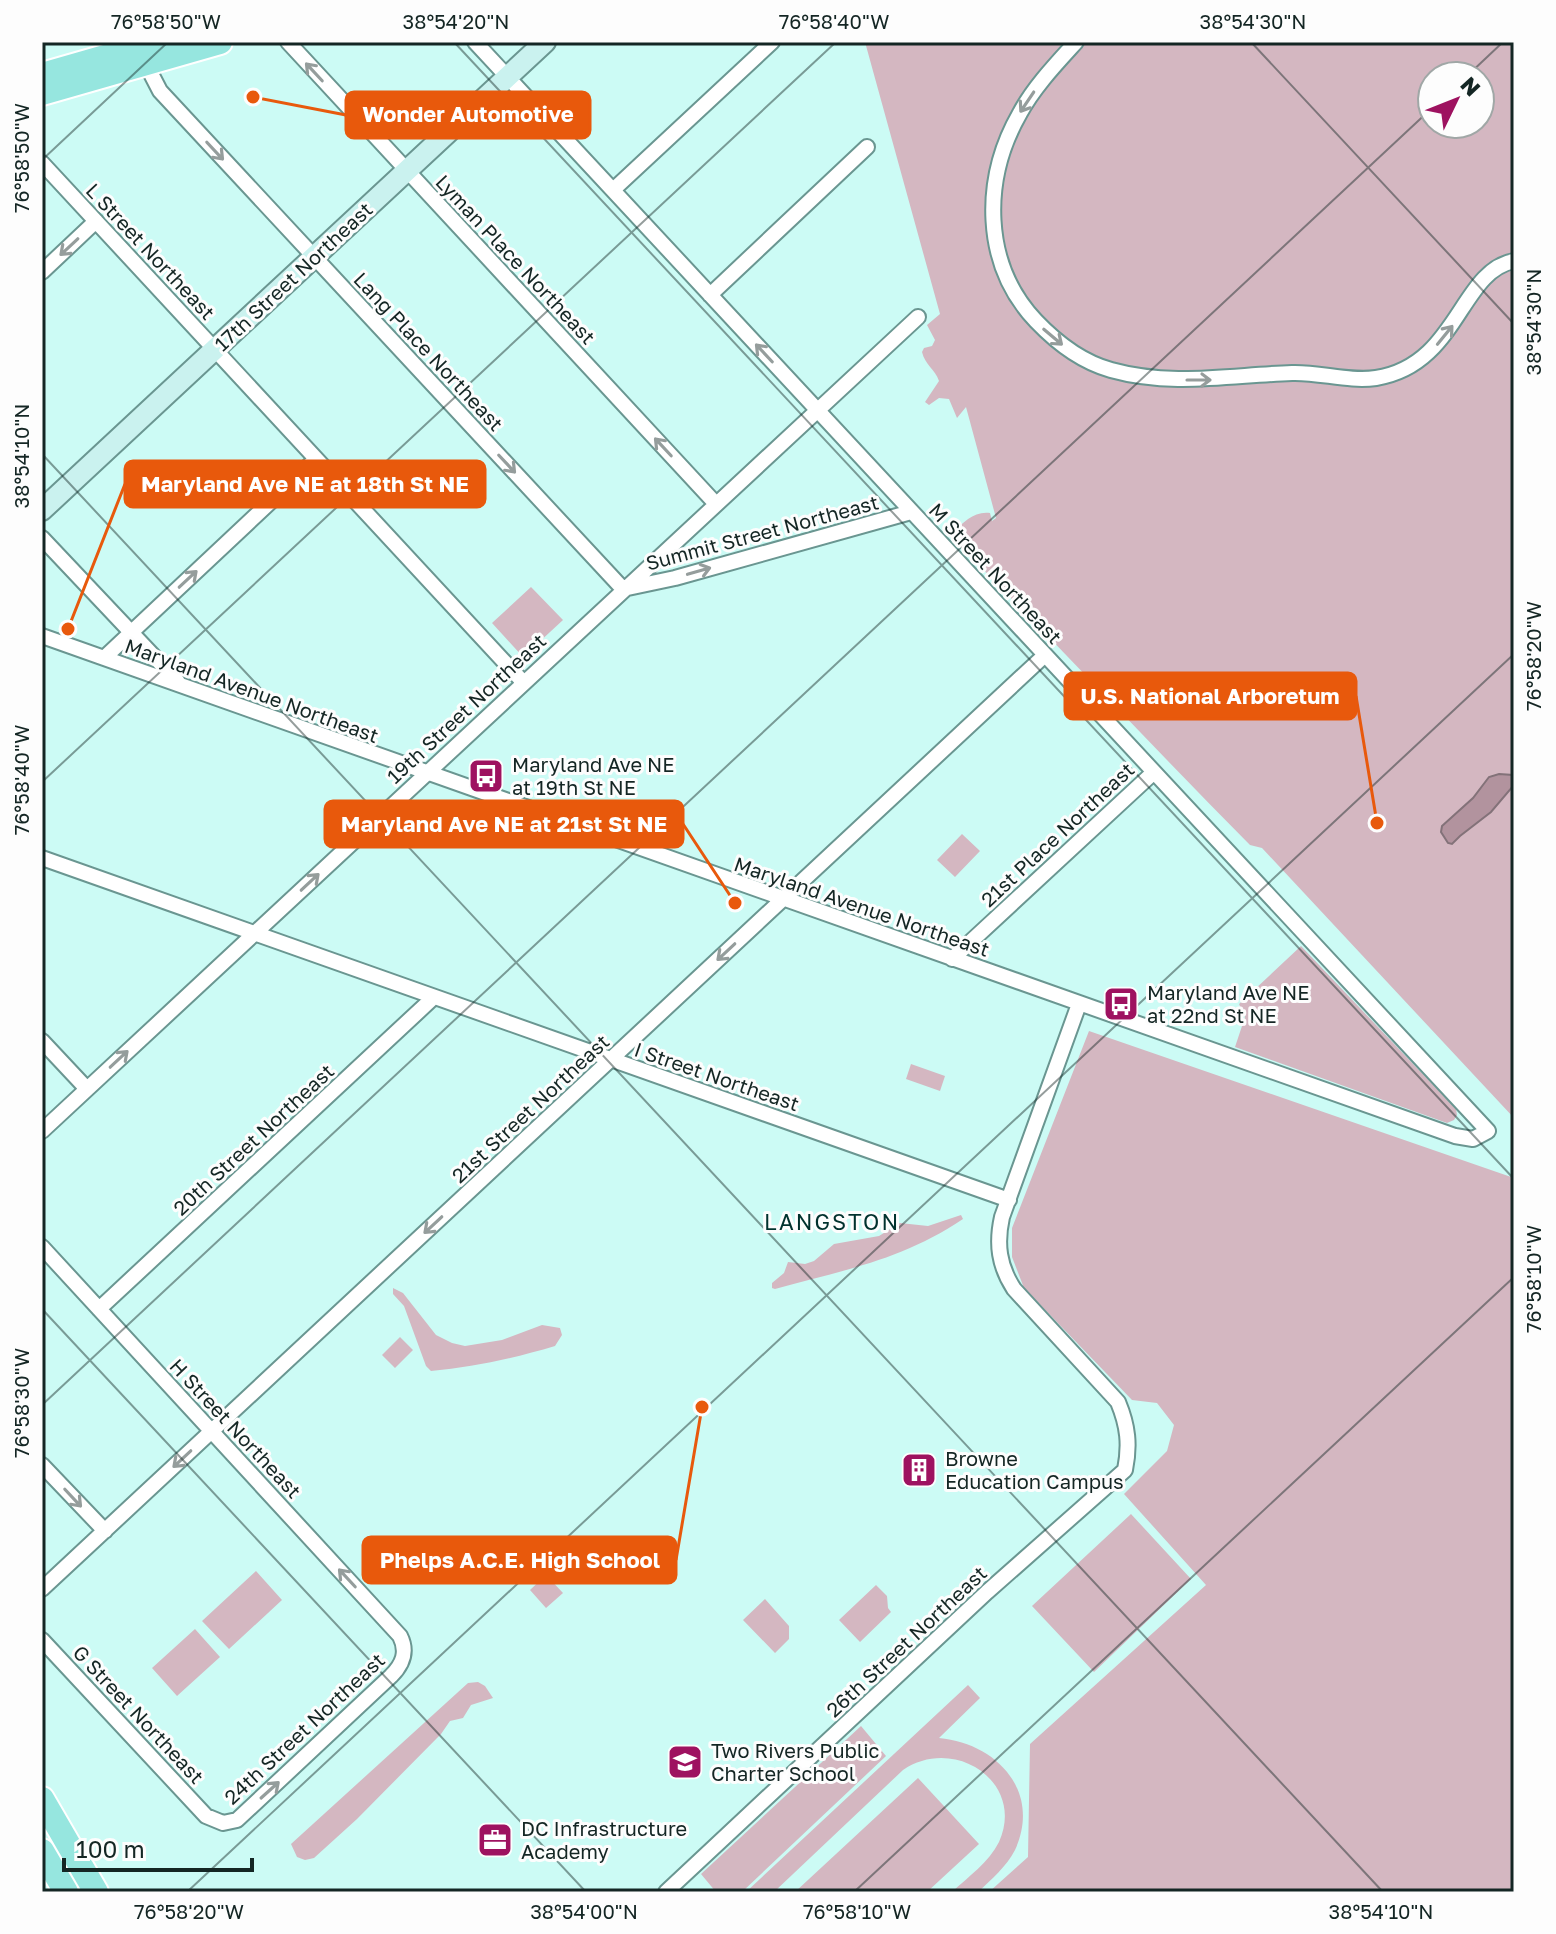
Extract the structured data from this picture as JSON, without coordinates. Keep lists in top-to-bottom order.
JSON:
{
  "streets": {
    "main road": ["17th Street Northeast"],
    "street": [
      "L Street Northeast",
      "Lyman Place Northeast",
      "Lang Place Northeast",
      "Summit Street Northeast",
      "M Street Northeast",
      "Maryland Avenue Northeast",
      "19th Street Northeast",
      "21st Place Northeast",
      "I Street Northeast",
      "21st Street Northeast",
      "20th Street Northeast",
      "H Street Northeast",
      "26th Street Northeast",
      "G Street Northeast",
      "24th Street Northeast"
    ]
  },
  "crossings": [
    ["L Street Northeast", "17th Street Northeast"],
    ["L Street Northeast", "19th Street Northeast"],
    ["Lyman Place Northeast", "17th Street Northeast"],
    ["Lyman Place Northeast", "19th Street Northeast"],
    ["17th Street Northeast", "Lang Place Northeast"],
    ["17th Street Northeast", "M Street Northeast"],
    ["Lang Place Northeast", "Summit Street Northeast"],
    ["Lang Place Northeast", "19th Street Northeast"],
    ["Summit Street Northeast", "M Street Northeast"],
    ["Summit Street Northeast", "19th Street Northeast"],
    ["M Street Northeast", "Maryland Avenue Northeast"],
    ["M Street Northeast", "19th Street Northeast"],
    ["M Street Northeast", "21st Place Northeast"],
    ["M Street Northeast", "21st Street Northeast"],
    ["Maryland Avenue Northeast", "19th Street Northeast"],
    ["Maryland Avenue Northeast", "21st Place Northeast"],
    ["Maryland Avenue Northeast", "21st Street Northeast"],
    ["19th Street Northeast", "I Street Northeast"],
    ["I Street Northeast", "21st Street Northeast"],
    ["I Street Northeast", "20th Street Northeast"],
    ["I Street Northeast", "26th Street Northeast"],
    ["21st Street Northeast", "H Street Northeast"],
    ["20th Street Northeast", "H Street Northeast"],
    ["H Street Northeast", "24th Street Northeast"],
    ["G Street Northeast", "24th Street Northeast"]
  ],
  "one_way": [
    "Lyman Place Northeast",
    "Lang Place Northeast",
    "Summit Street Northeast",
    "19th Street Northeast",
    "21st Street Northeast",
    "H Street Northeast",
    "24th Street Northeast"
  ],
  "districts": ["LANGSTON"],
  "places": {
    "other": [
      "Wonder Automotive",
      "Maryland Ave NE at 18th St NE",
      "U.S. National Arboretum",
      "Maryland Ave NE at 21st St NE",
      "Phelps A.C.E. High School"
    ],
    "bus stop": ["Maryland Ave NE at 19th St NE", "Maryland Ave NE at 22nd St NE"],
    "building": ["Browne Education Campus"],
    "school or university": ["Two Rivers Public Charter School"],
    "office": ["DC Infrastructure Academy"]
  },
  "scale_bar": "100 m",
  "north": "top right",
  "coordinates": [
    "76°58'50\"W",
    "38°54'20\"N",
    "76°58'40\"W",
    "38°54'30\"N",
    "38°54'10\"N",
    "76°58'20\"W",
    "76°58'10\"W",
    "76°58'30\"W",
    "38°54'00\"N"
  ]
}
